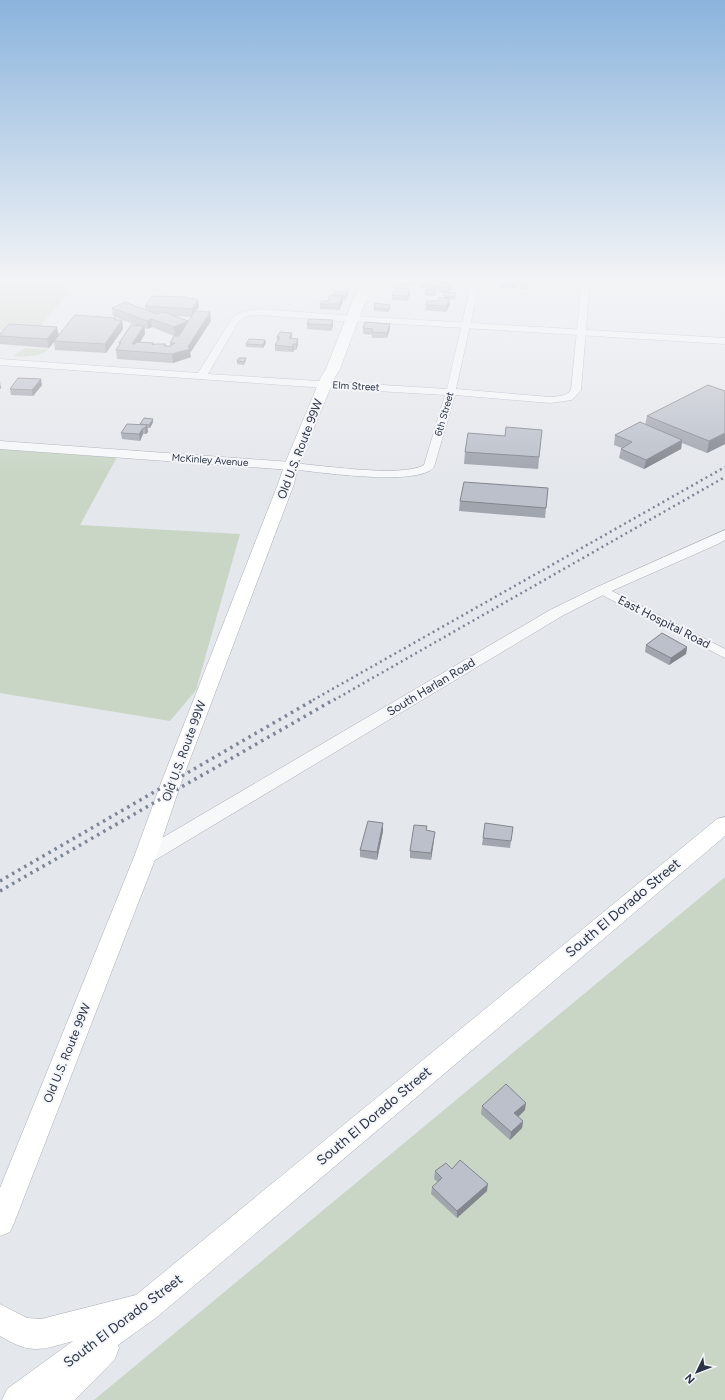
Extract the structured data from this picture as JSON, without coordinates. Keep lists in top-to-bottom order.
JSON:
{
  "streets": {
    "main road": ["Old U.S. Route 99W", "South El Dorado Street"],
    "street": [
      "Elm Street",
      "6th Street",
      "McKinley Avenue",
      "East Hospital Road",
      "South Harlan Road"
    ]
  },
  "crossings": [
    ["Elm Street", "6th Street"],
    ["Elm Street", "Old U.S. Route 99W"],
    ["6th Street", "McKinley Avenue"],
    ["Old U.S. Route 99W", "McKinley Avenue"],
    ["Old U.S. Route 99W", "South Harlan Road"],
    ["East Hospital Road", "South Harlan Road"]
  ],
  "north": "bottom left"
}
